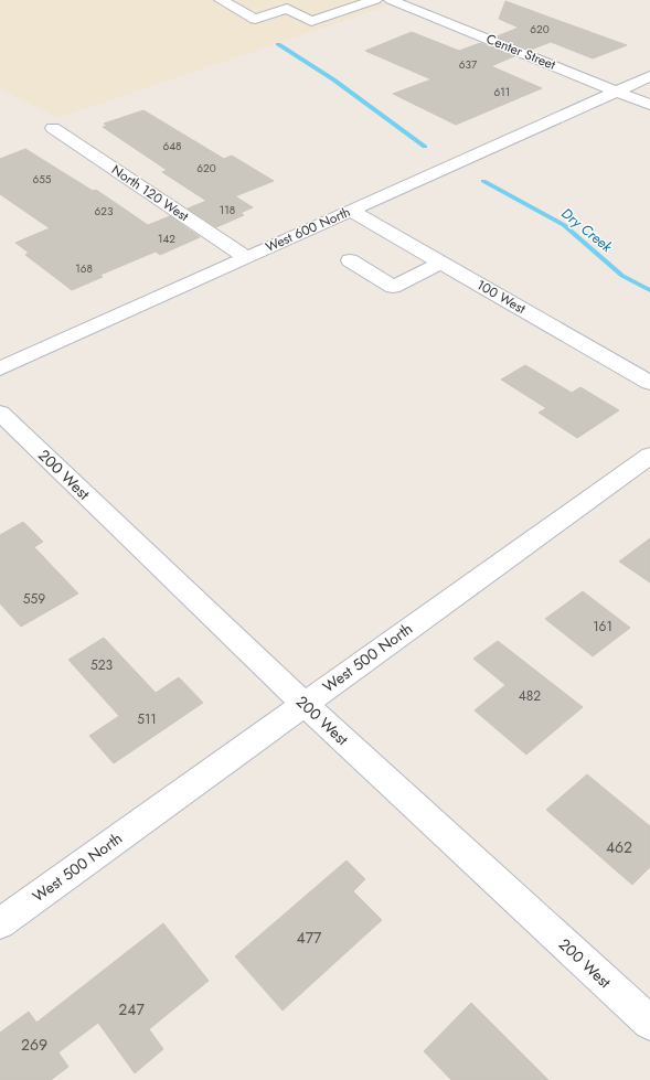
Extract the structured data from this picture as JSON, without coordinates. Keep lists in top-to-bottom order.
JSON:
{
  "streets": {
    "street": [
      "Center Street",
      "North 120 West",
      "West 600 North",
      "100 West",
      "200 West",
      "West 500 North"
    ]
  },
  "crossings": [
    ["Center Street", "West 600 North"],
    ["North 120 West", "West 600 North"],
    ["West 600 North", "100 West"],
    ["200 West", "West 500 North"]
  ],
  "water": ["Dry Creek"],
  "house_numbers": [
    "620",
    "637",
    "611",
    "648",
    "620",
    "655",
    "118",
    "623",
    "142",
    "168",
    "559",
    "161",
    "523",
    "482",
    "511",
    "462",
    "477",
    "247",
    "269"
  ]
}
